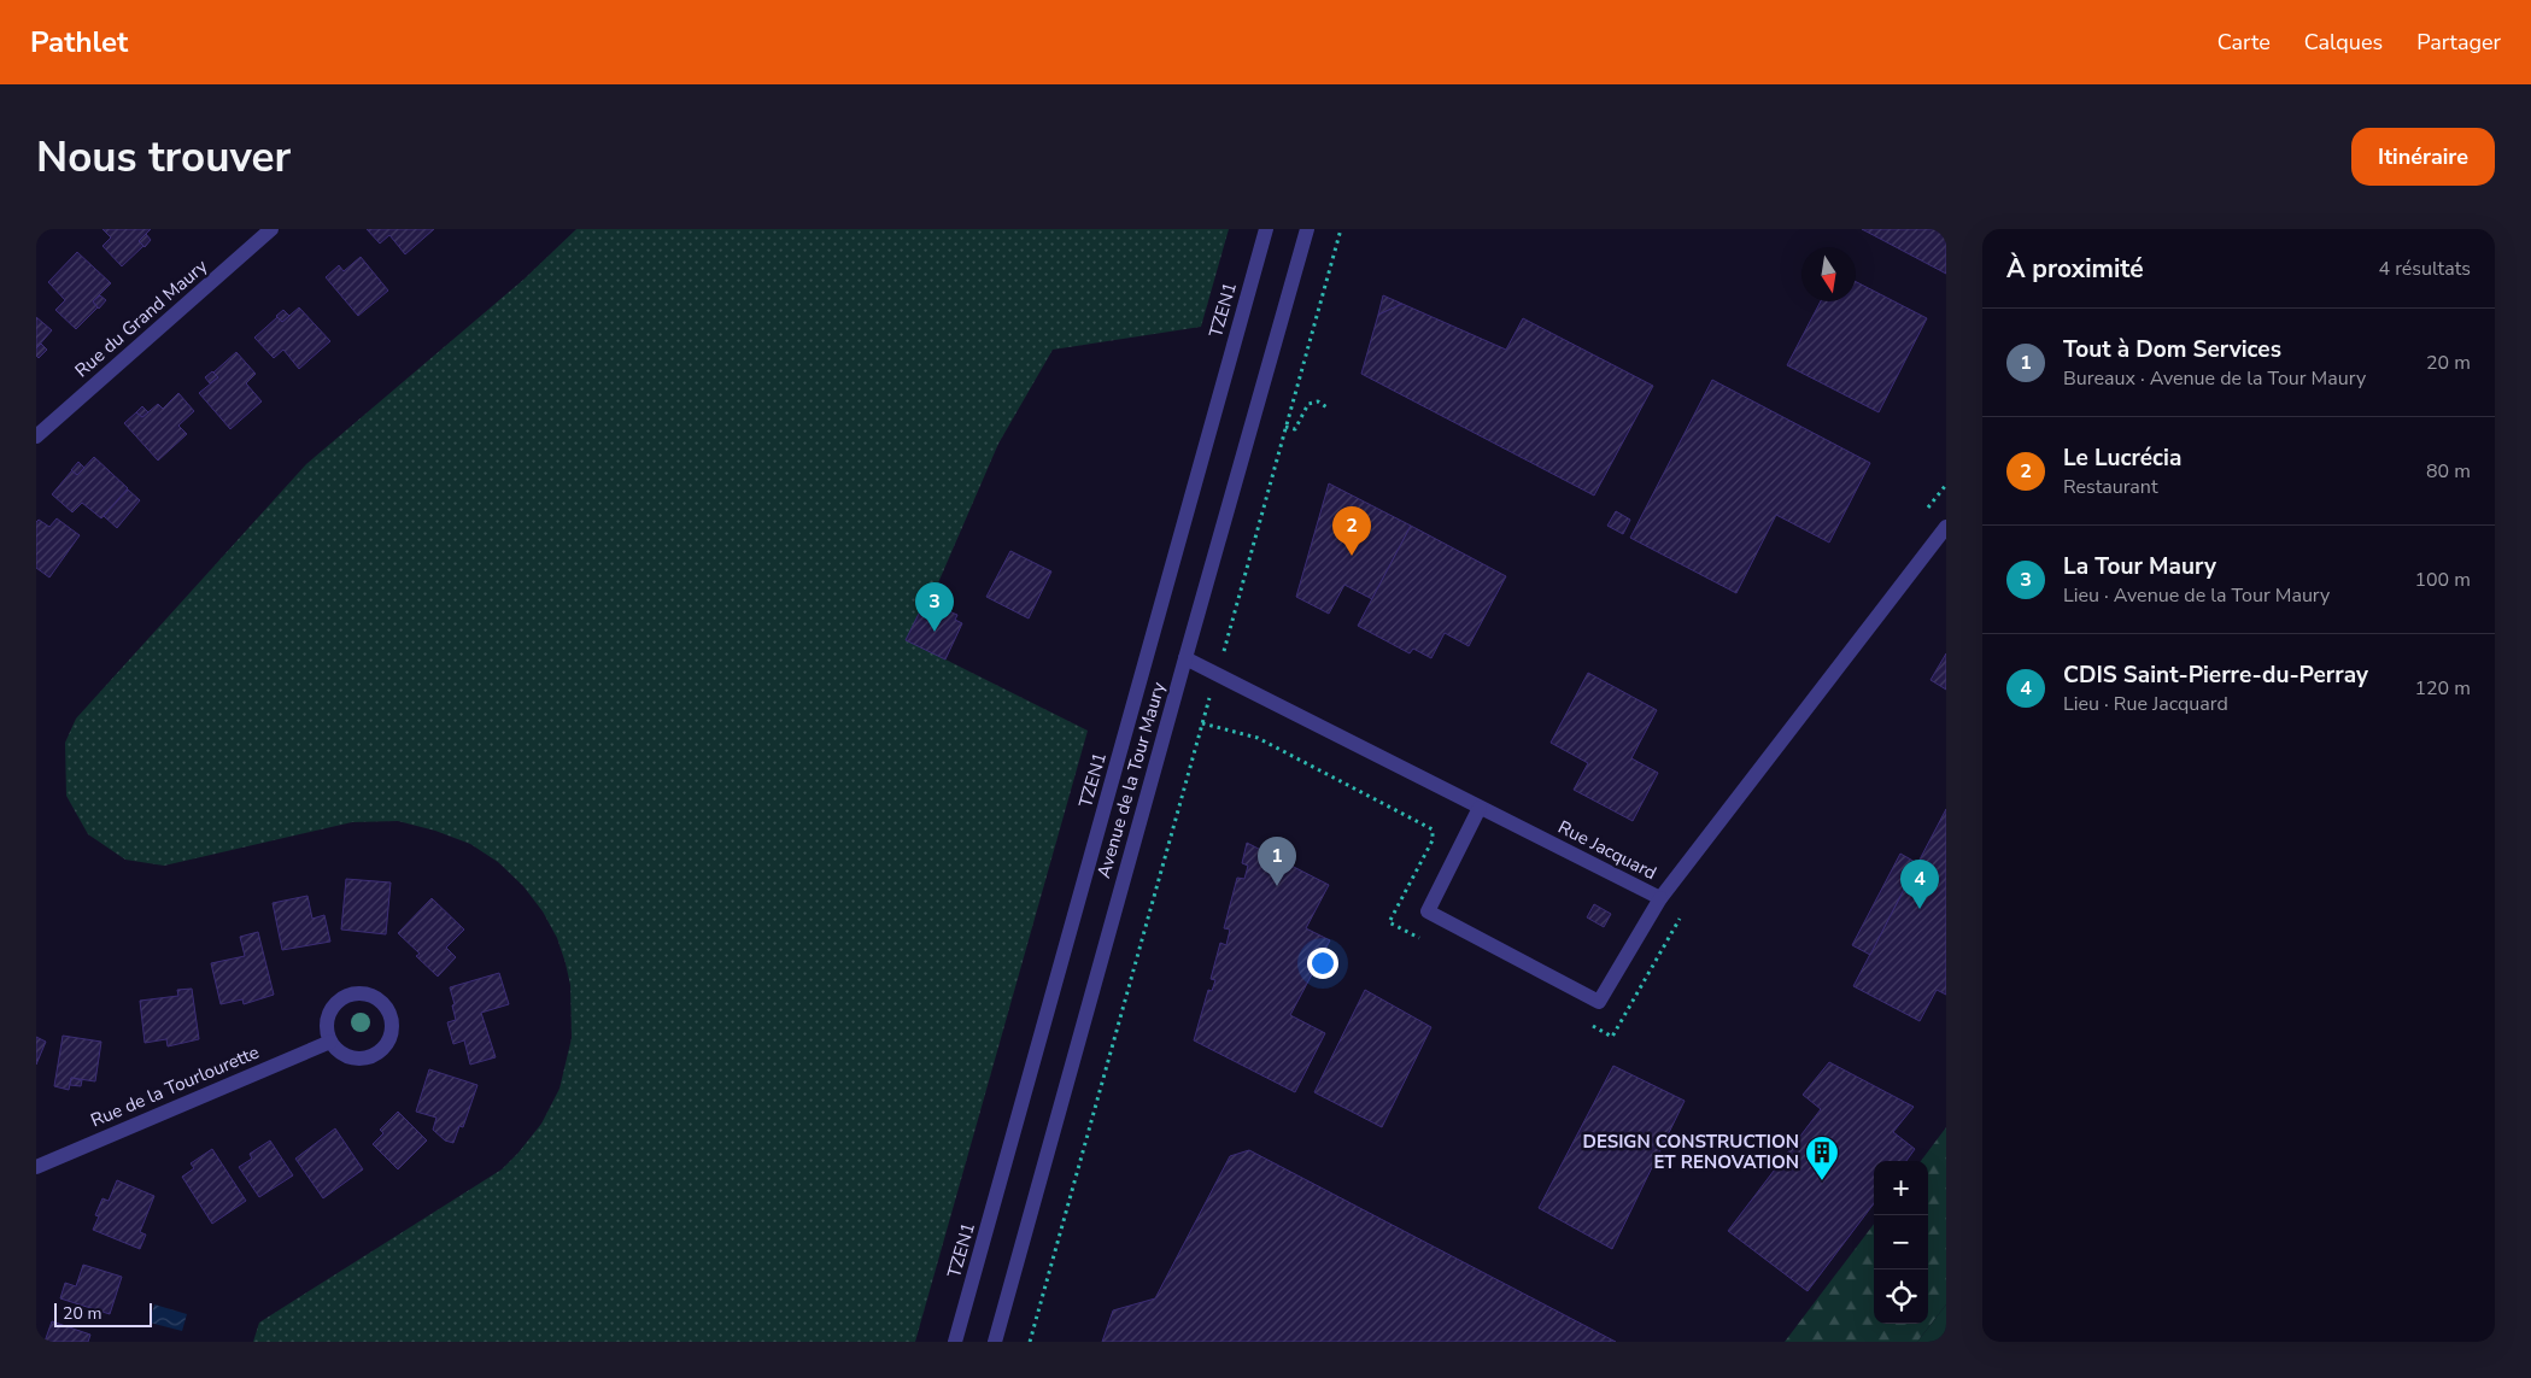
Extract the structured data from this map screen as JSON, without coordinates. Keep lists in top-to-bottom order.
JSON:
{
  "streets": {
    "street": [
      "TZEN1",
      "Rue du Grand Maury",
      "Avenue de la Tour Maury",
      "Rue Jacquard",
      "Rue de la Tourlourette"
    ]
  },
  "crossings": [
    ["Avenue de la Tour Maury", "Rue Jacquard"]
  ],
  "places": {
    "building": ["DESIGN CONSTRUCTION ET RENOVATION"]
  },
  "scale_bar": "20 m",
  "north": "bottom",
  "page": {
    "header": "Pathlet",
    "nav": ["Carte", "Calques", "Partager"],
    "buttons": "Itinéraire",
    "title": "Nous trouver",
    "heading": ["À proximité", "4 résultats"],
    "list": [
      {
        "mark": "1",
        "name": "Tout à Dom Services",
        "note": "Bureaux · Avenue de la Tour Maury",
        "value": "20 m"
      },
      {
        "mark": "2",
        "name": "Le Lucrécia",
        "note": "Restaurant",
        "value": "80 m"
      },
      {
        "mark": "3",
        "name": "La Tour Maury",
        "note": "Lieu · Avenue de la Tour Maury",
        "value": "100 m"
      },
      {
        "mark": "4",
        "name": "CDIS Saint-Pierre-du-Perray",
        "note": "Lieu · Rue Jacquard",
        "value": "120 m"
      }
    ],
    "pins": [
      "2",
      "3",
      "1",
      "4"
    ],
    "map_buttons": ["+", "−"],
    "scale": "20 m"
  }
}
